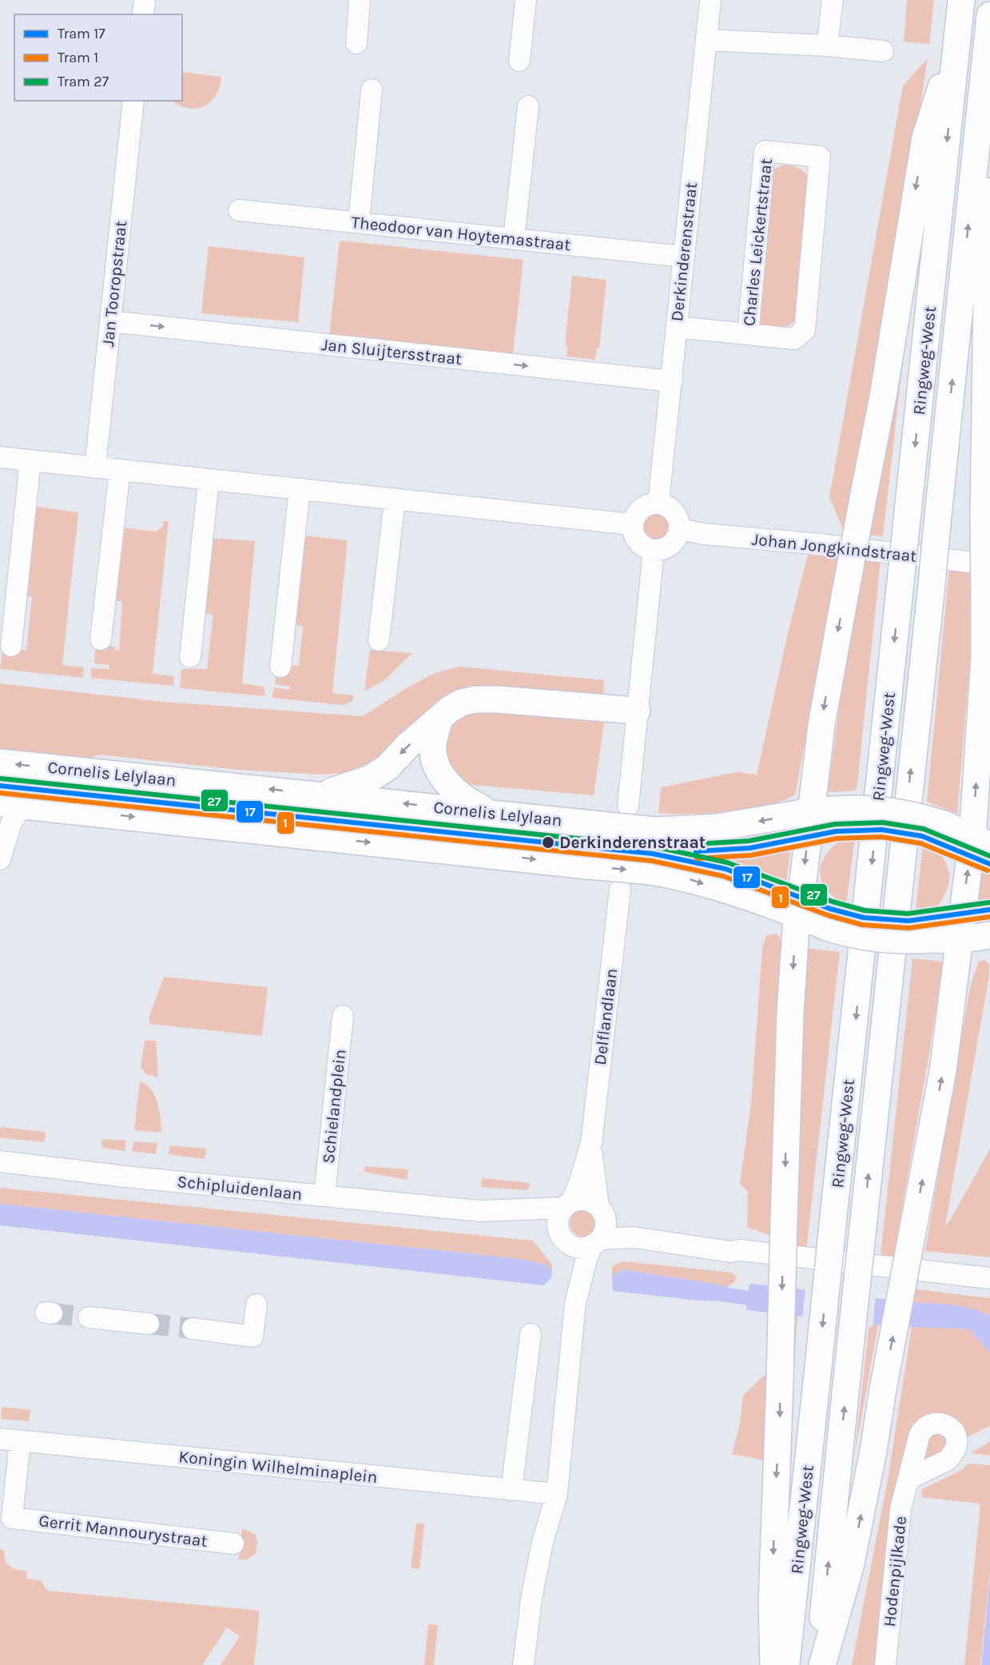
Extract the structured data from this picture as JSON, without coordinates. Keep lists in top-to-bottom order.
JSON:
{
  "streets": {
    "main road": ["Ringweg-West", "Cornelis Lelylaan"],
    "street": [
      "Theodoor van Hoytemastraat",
      "Charles Leickertstraat",
      "Derkinderenstraat",
      "Jan Tooropstraat",
      "Jan Sluijtersstraat",
      "Johan Jongkindstraat",
      "Delflandlaan",
      "Schielandplein",
      "Schipluidenlaan",
      "Koningin Wilhelminaplein",
      "Gerrit Mannourystraat",
      "Hodenpijlkade"
    ]
  },
  "crossings": [
    ["Theodoor van Hoytemastraat", "Derkinderenstraat"],
    ["Charles Leickertstraat", "Derkinderenstraat"],
    ["Derkinderenstraat", "Jan Sluijtersstraat"],
    ["Derkinderenstraat", "Johan Jongkindstraat"],
    ["Jan Tooropstraat", "Jan Sluijtersstraat"],
    ["Delflandlaan", "Schipluidenlaan"],
    ["Schielandplein", "Schipluidenlaan"],
    ["Koningin Wilhelminaplein", "Gerrit Mannourystraat"]
  ],
  "places": ["Derkinderenstraat"],
  "lines": ["tram line 27", "tram line 17", "tram line 1"],
  "legend": ["Tram 17", "Tram 1", "Tram 27"]
}
